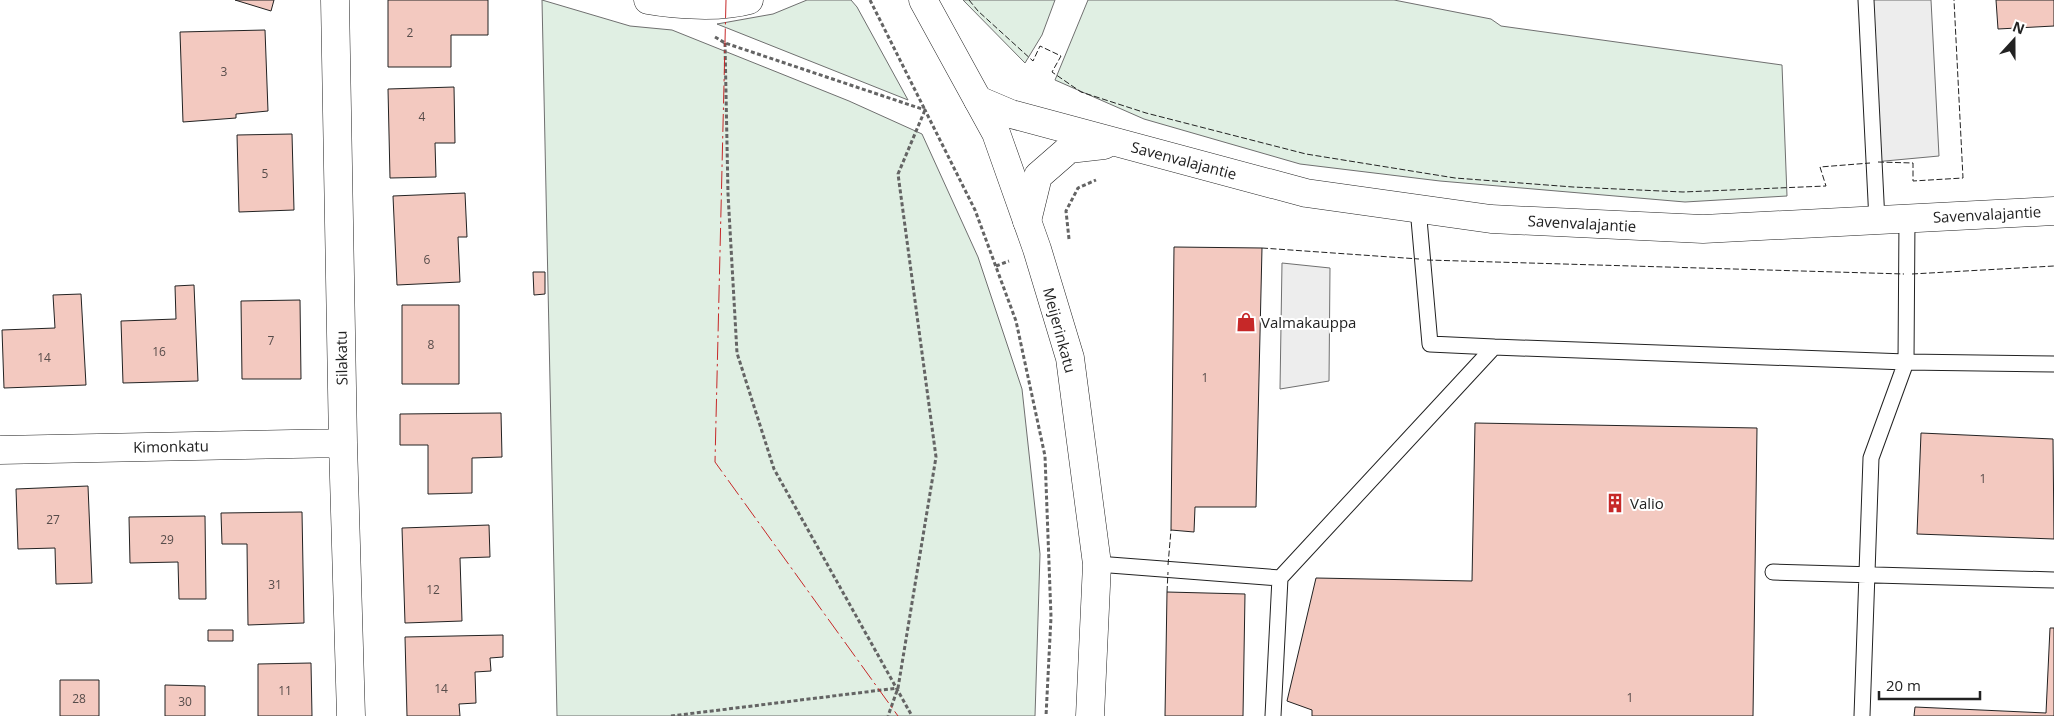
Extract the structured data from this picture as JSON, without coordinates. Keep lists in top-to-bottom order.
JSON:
{
  "streets": {
    "street": [
      "Savenvalajantie",
      "Meijerinkatu",
      "Silakatu",
      "Kimonkatu"
    ]
  },
  "crossings": [
    ["Savenvalajantie", "Meijerinkatu"],
    ["Silakatu", "Kimonkatu"]
  ],
  "places": {
    "shop": ["Valmakauppa"],
    "building": ["Valio"]
  },
  "house_numbers": [
    "2",
    "3",
    "4",
    "5",
    "6",
    "7",
    "8",
    "16",
    "14",
    "1",
    "1",
    "27",
    "29",
    "31",
    "12",
    "14",
    "11",
    "1",
    "28",
    "30"
  ],
  "scale_bar": "20 m",
  "north": "top"
}
